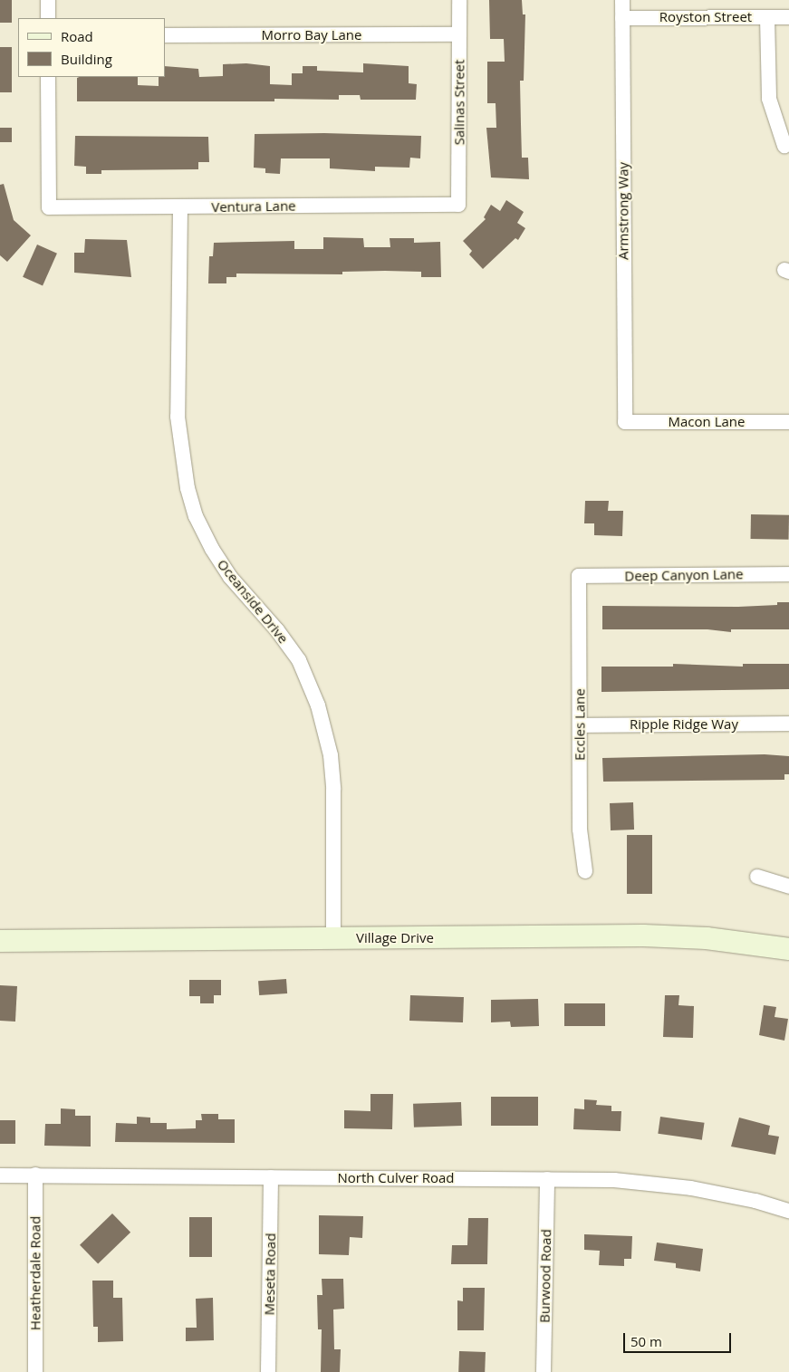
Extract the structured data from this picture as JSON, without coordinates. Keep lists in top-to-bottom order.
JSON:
{
  "streets": {
    "main road": ["Village Drive"],
    "street": [
      "Royston Street",
      "Morro Bay Lane",
      "Salinas Street",
      "Ventura Lane",
      "Armstrong Way",
      "Macon Lane",
      "Deep Canyon Lane",
      "Oceanside Drive",
      "Eccles Lane",
      "Ripple Ridge Way",
      "North Culver Road",
      "Heatherdale Road",
      "Meseta Road",
      "Burwood Road"
    ]
  },
  "crossings": [
    ["Royston Street", "Armstrong Way"],
    ["Morro Bay Lane", "Salinas Street"],
    ["Salinas Street", "Ventura Lane"],
    ["Ventura Lane", "Oceanside Drive"],
    ["Armstrong Way", "Macon Lane"],
    ["Deep Canyon Lane", "Eccles Lane"],
    ["Oceanside Drive", "Village Drive"],
    ["Eccles Lane", "Ripple Ridge Way"],
    ["North Culver Road", "Heatherdale Road"],
    ["North Culver Road", "Meseta Road"],
    ["North Culver Road", "Burwood Road"]
  ],
  "legend": ["Road", "Building"],
  "scale_bar": "50 m"
}
